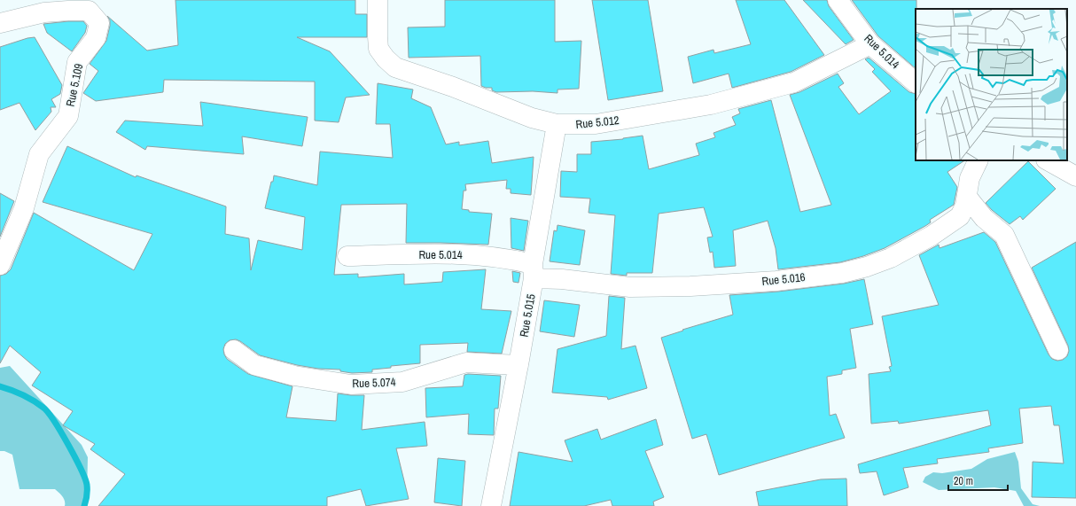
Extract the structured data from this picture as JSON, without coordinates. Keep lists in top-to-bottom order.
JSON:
{
  "streets": {
    "street": [
      "Rue 5.014",
      "Rue 5.109",
      "Rue 5.012",
      "Rue 5.016",
      "Rue 5.015",
      "Rue 5.074"
    ]
  },
  "crossings": [
    ["Rue 5.014", "Rue 5.012"],
    ["Rue 5.014", "Rue 5.016"],
    ["Rue 5.014", "Rue 5.015"],
    ["Rue 5.012", "Rue 5.015"],
    ["Rue 5.016", "Rue 5.015"],
    ["Rue 5.015", "Rue 5.074"]
  ],
  "scale_bar": "20 m"
}
